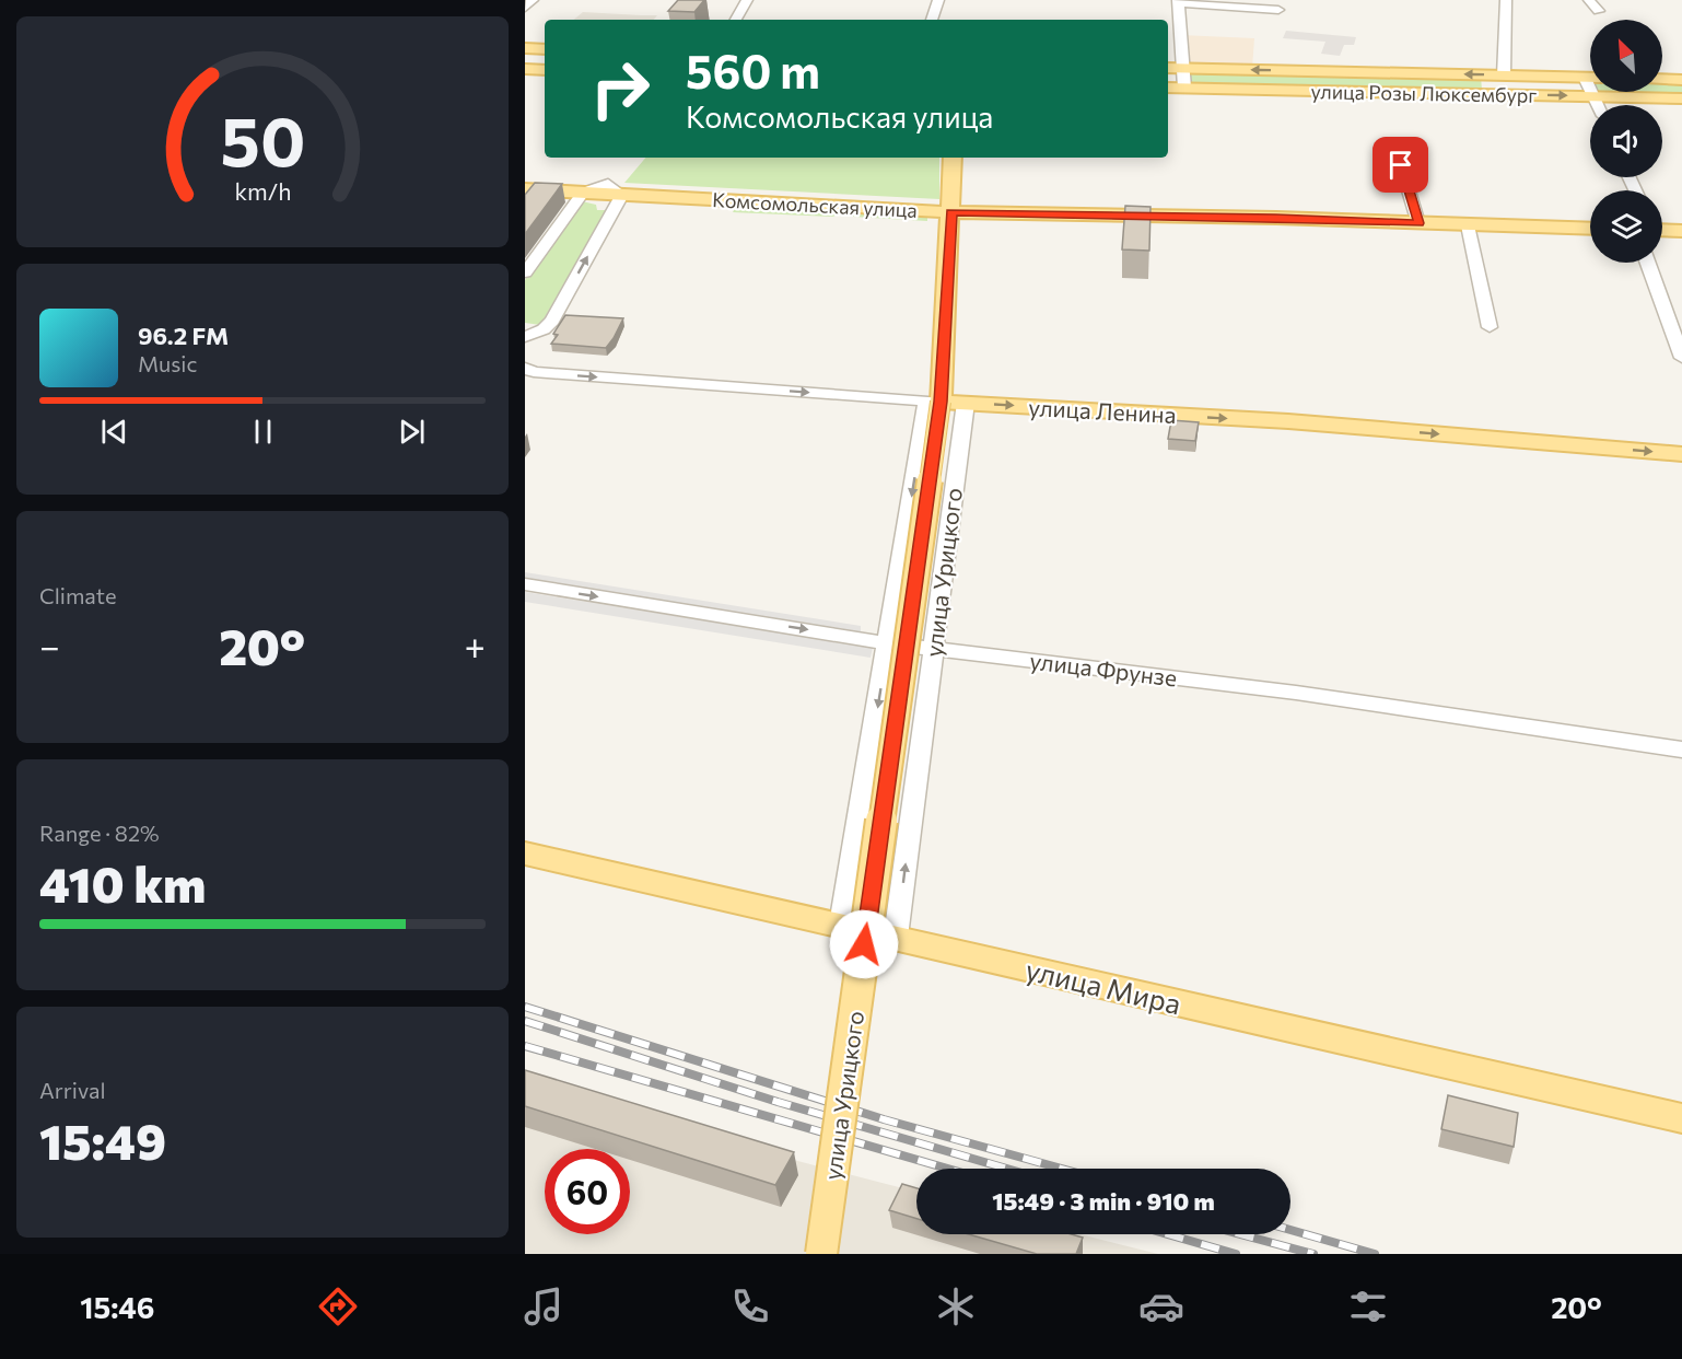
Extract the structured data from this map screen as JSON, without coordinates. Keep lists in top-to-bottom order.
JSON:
{
  "streets": {
    "main road": [
      "улица Розы Люксембург",
      "Комсомольская улица",
      "улица Ленина",
      "улица Урицкого",
      "улица Мира"
    ],
    "street": ["улица Фрунзе"]
  },
  "crossings": [
    ["Комсомольская улица", "улица Урицкого"],
    ["улица Ленина", "улица Урицкого"],
    ["улица Урицкого", "улица Фрунзе"],
    ["улица Урицкого", "улица Мира"]
  ],
  "one_way": ["улица Ленина"],
  "north": "top left",
  "page": {
    "turn": ["560 m", "Комсомольская улица"],
    "song": ["96.2 FM", "Music"],
    "tile": [
      "Climate",
      ["Range · 82%", "410 km"],
      ["Arrival", "15:49"]
    ],
    "heat": ["−", "20°", "+"],
    "limit": "60",
    "trip": "15:49 · 3 min · 910 m",
    "tabs": ["15:46", "20°"],
    "gauge": ["50", "km/h"]
  }
}
